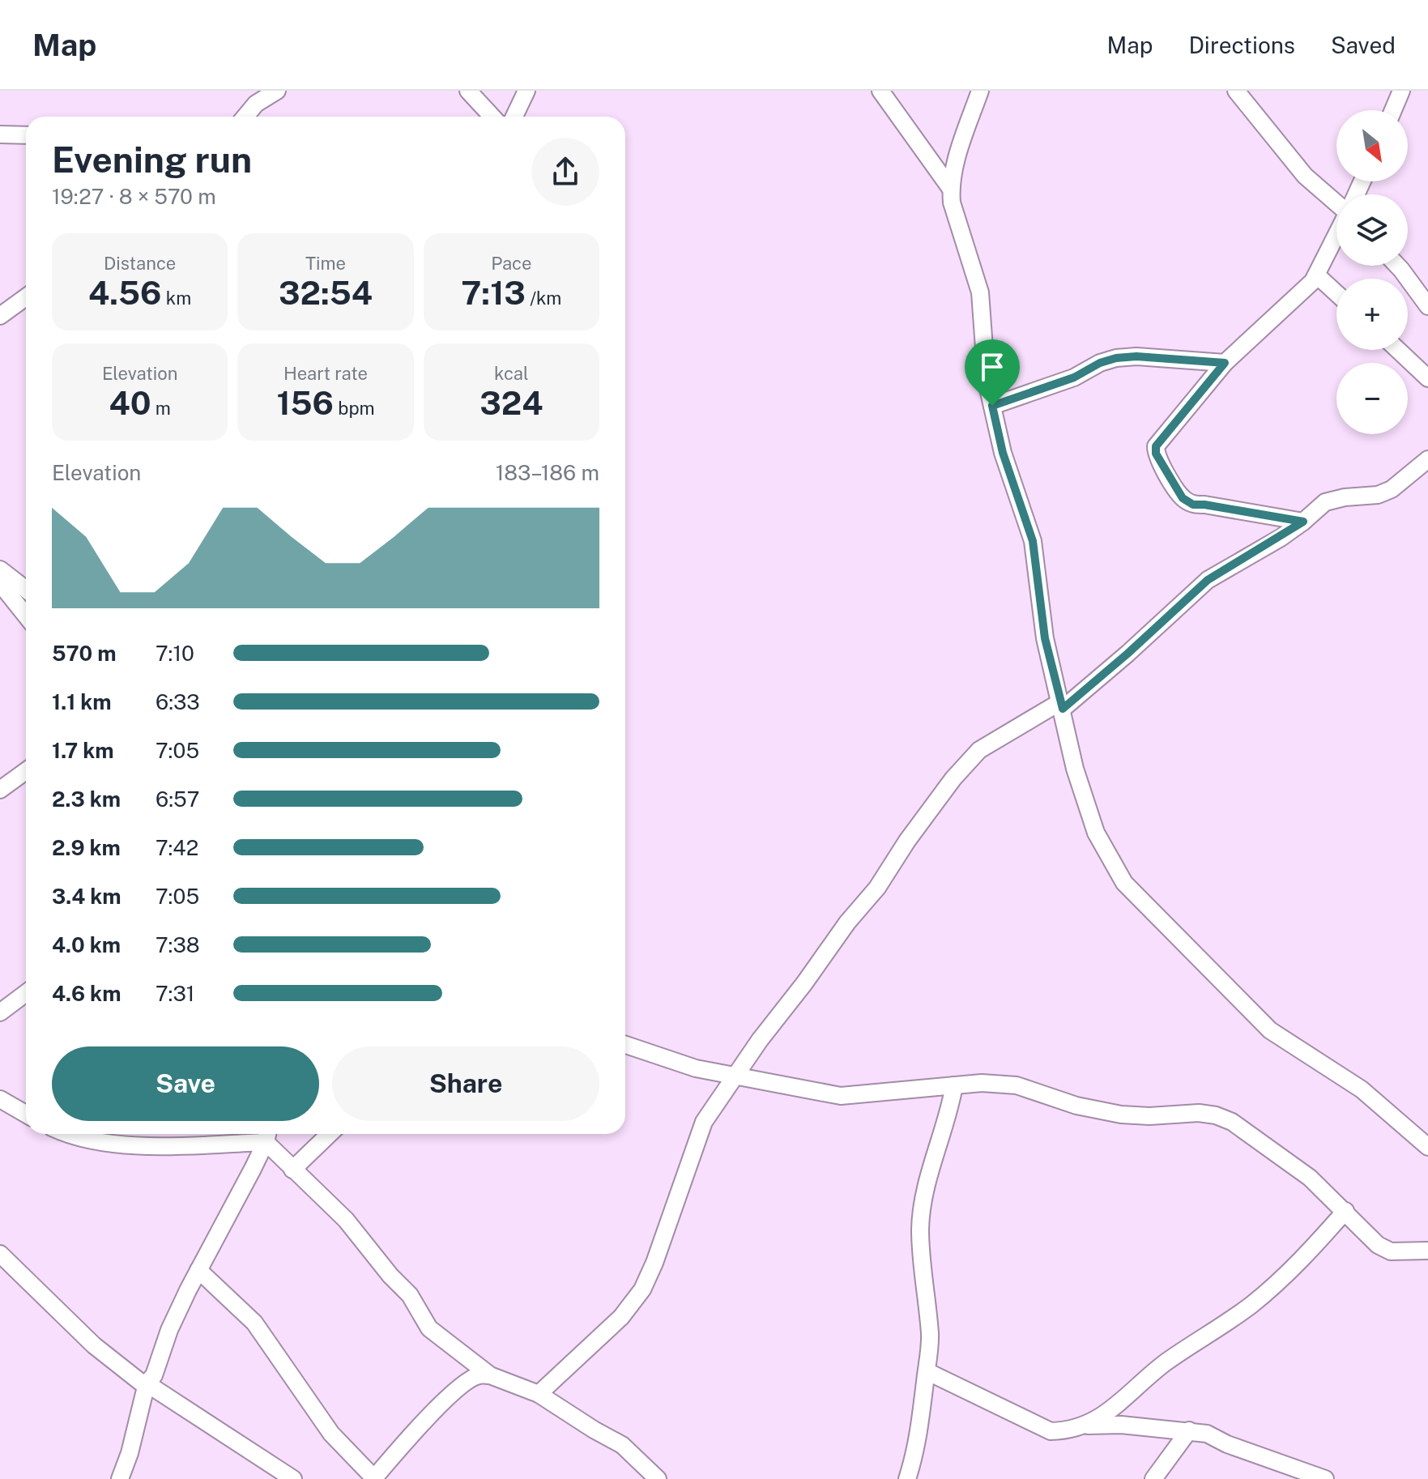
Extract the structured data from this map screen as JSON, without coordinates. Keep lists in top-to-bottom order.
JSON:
{
  "north": "bottom right",
  "page": {
    "header": "Map",
    "nav": ["Map", "Directions", "Saved"],
    "map_buttons": ["+", "−"],
    "heading": ["Evening run", "19:27 · 8 × 570 m"],
    "stats": [
      ["Distance", "4.56 km"],
      ["Time", "32:54"],
      ["Pace", "7:13 /km"],
      ["Elevation", "40 m"],
      ["Heart rate", "156 bpm"],
      ["kcal", "324"]
    ],
    "chart": ["Elevation", "183–186 m"],
    "list": [
      {
        "name": "570 m",
        "note": "7:10"
      },
      {
        "name": "1.1 km",
        "note": "6:33"
      },
      {
        "name": "1.7 km",
        "note": "7:05"
      },
      {
        "name": "2.3 km",
        "note": "6:57"
      },
      {
        "name": "2.9 km",
        "note": "7:42"
      },
      {
        "name": "3.4 km",
        "note": "7:05"
      },
      {
        "name": "4.0 km",
        "note": "7:38"
      },
      {
        "name": "4.6 km",
        "note": "7:31"
      }
    ],
    "buttons": ["Save", "Share"]
  }
}
